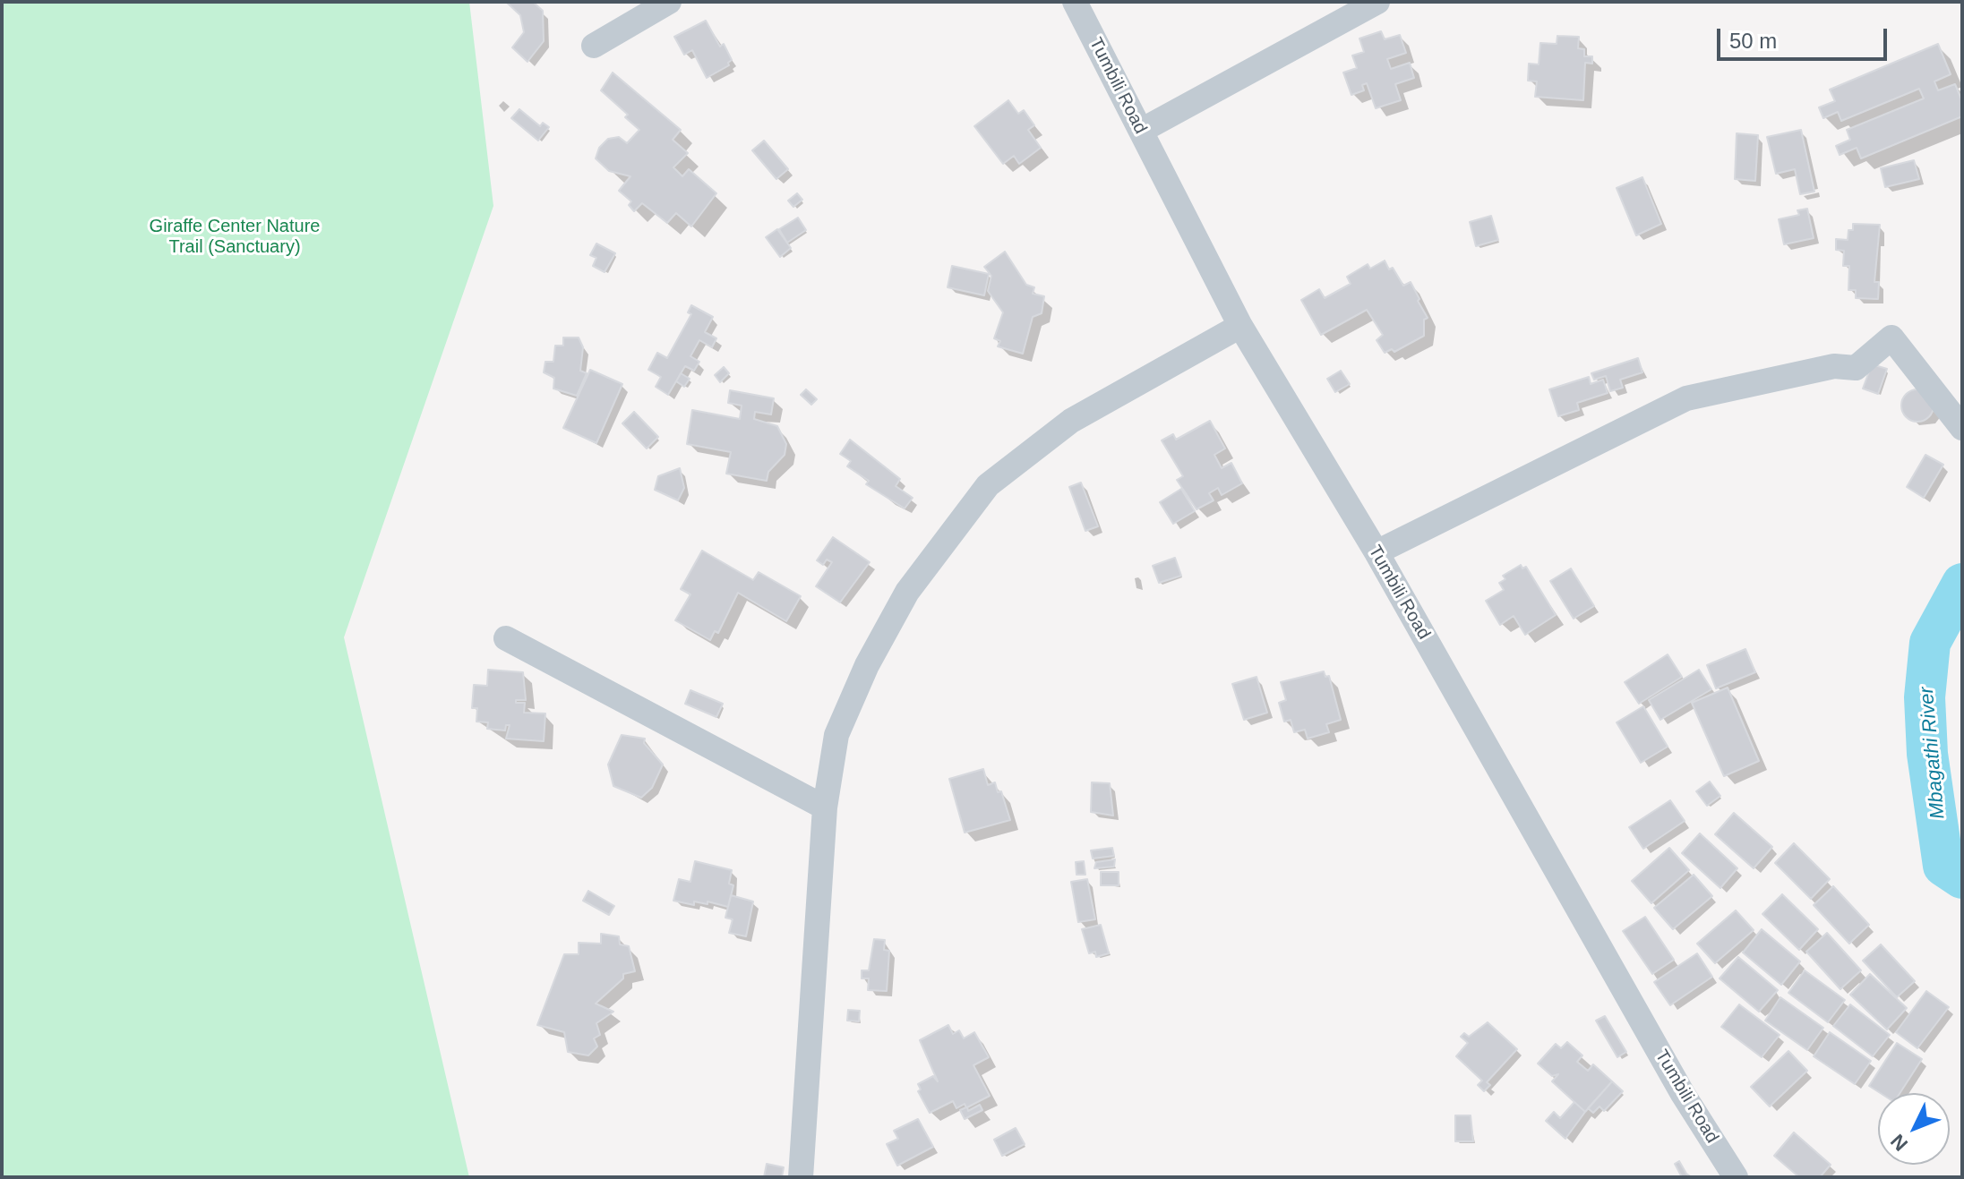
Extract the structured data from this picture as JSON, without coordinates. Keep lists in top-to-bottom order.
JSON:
{
  "streets": {
    "street": ["Tumbili Road"]
  },
  "water": ["Mbagathi River"],
  "parks": ["Giraffe Center Nature Trail (Sanctuary)"],
  "scale_bar": "50 m",
  "north": "bottom left"
}
